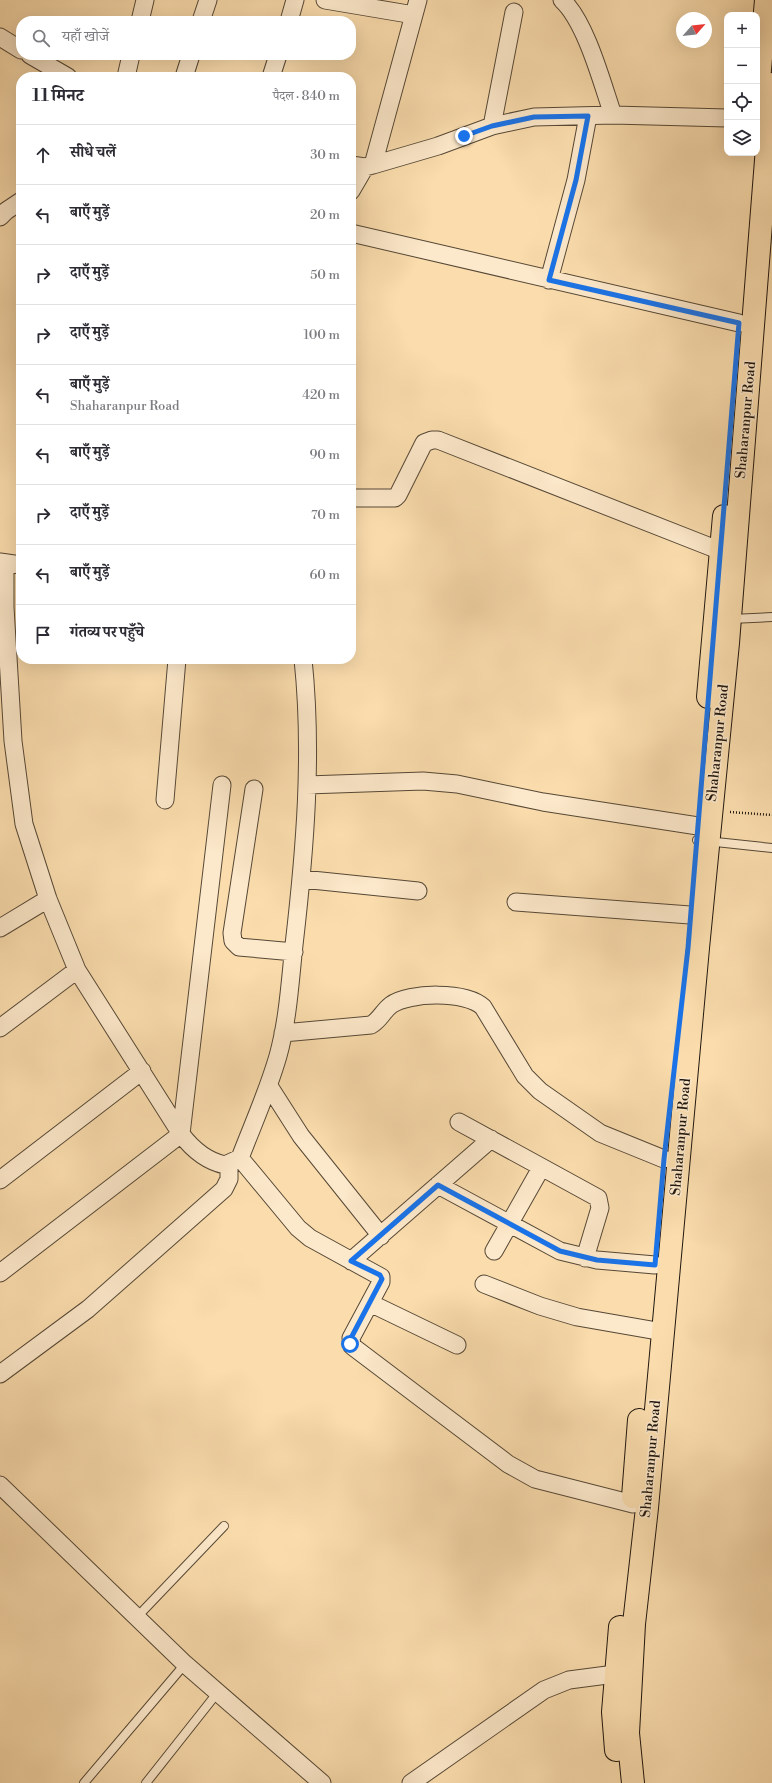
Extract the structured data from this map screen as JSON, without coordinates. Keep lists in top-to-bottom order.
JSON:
{
  "streets": {
    "main road": ["Shaharanpur Road"]
  },
  "north": "top right",
  "page": {
    "map_buttons": ["+", "−"],
    "search": "यहाँ खोजें",
    "heading": ["11 मिनट", "पैदल · 840 m"],
    "list": [
      ["सीधे चलें", "30 m"],
      ["बाएँ मुड़ें", "20 m"],
      ["दाएँ मुड़ें", "50 m"],
      ["दाएँ मुड़ें", "100 m"],
      ["बाएँ मुड़ें", "Shaharanpur Road", "420 m"],
      ["बाएँ मुड़ें", "90 m"],
      ["दाएँ मुड़ें", "70 m"],
      ["बाएँ मुड़ें", "60 m"],
      "गंतव्य पर पहुँचे"
    ]
  }
}
